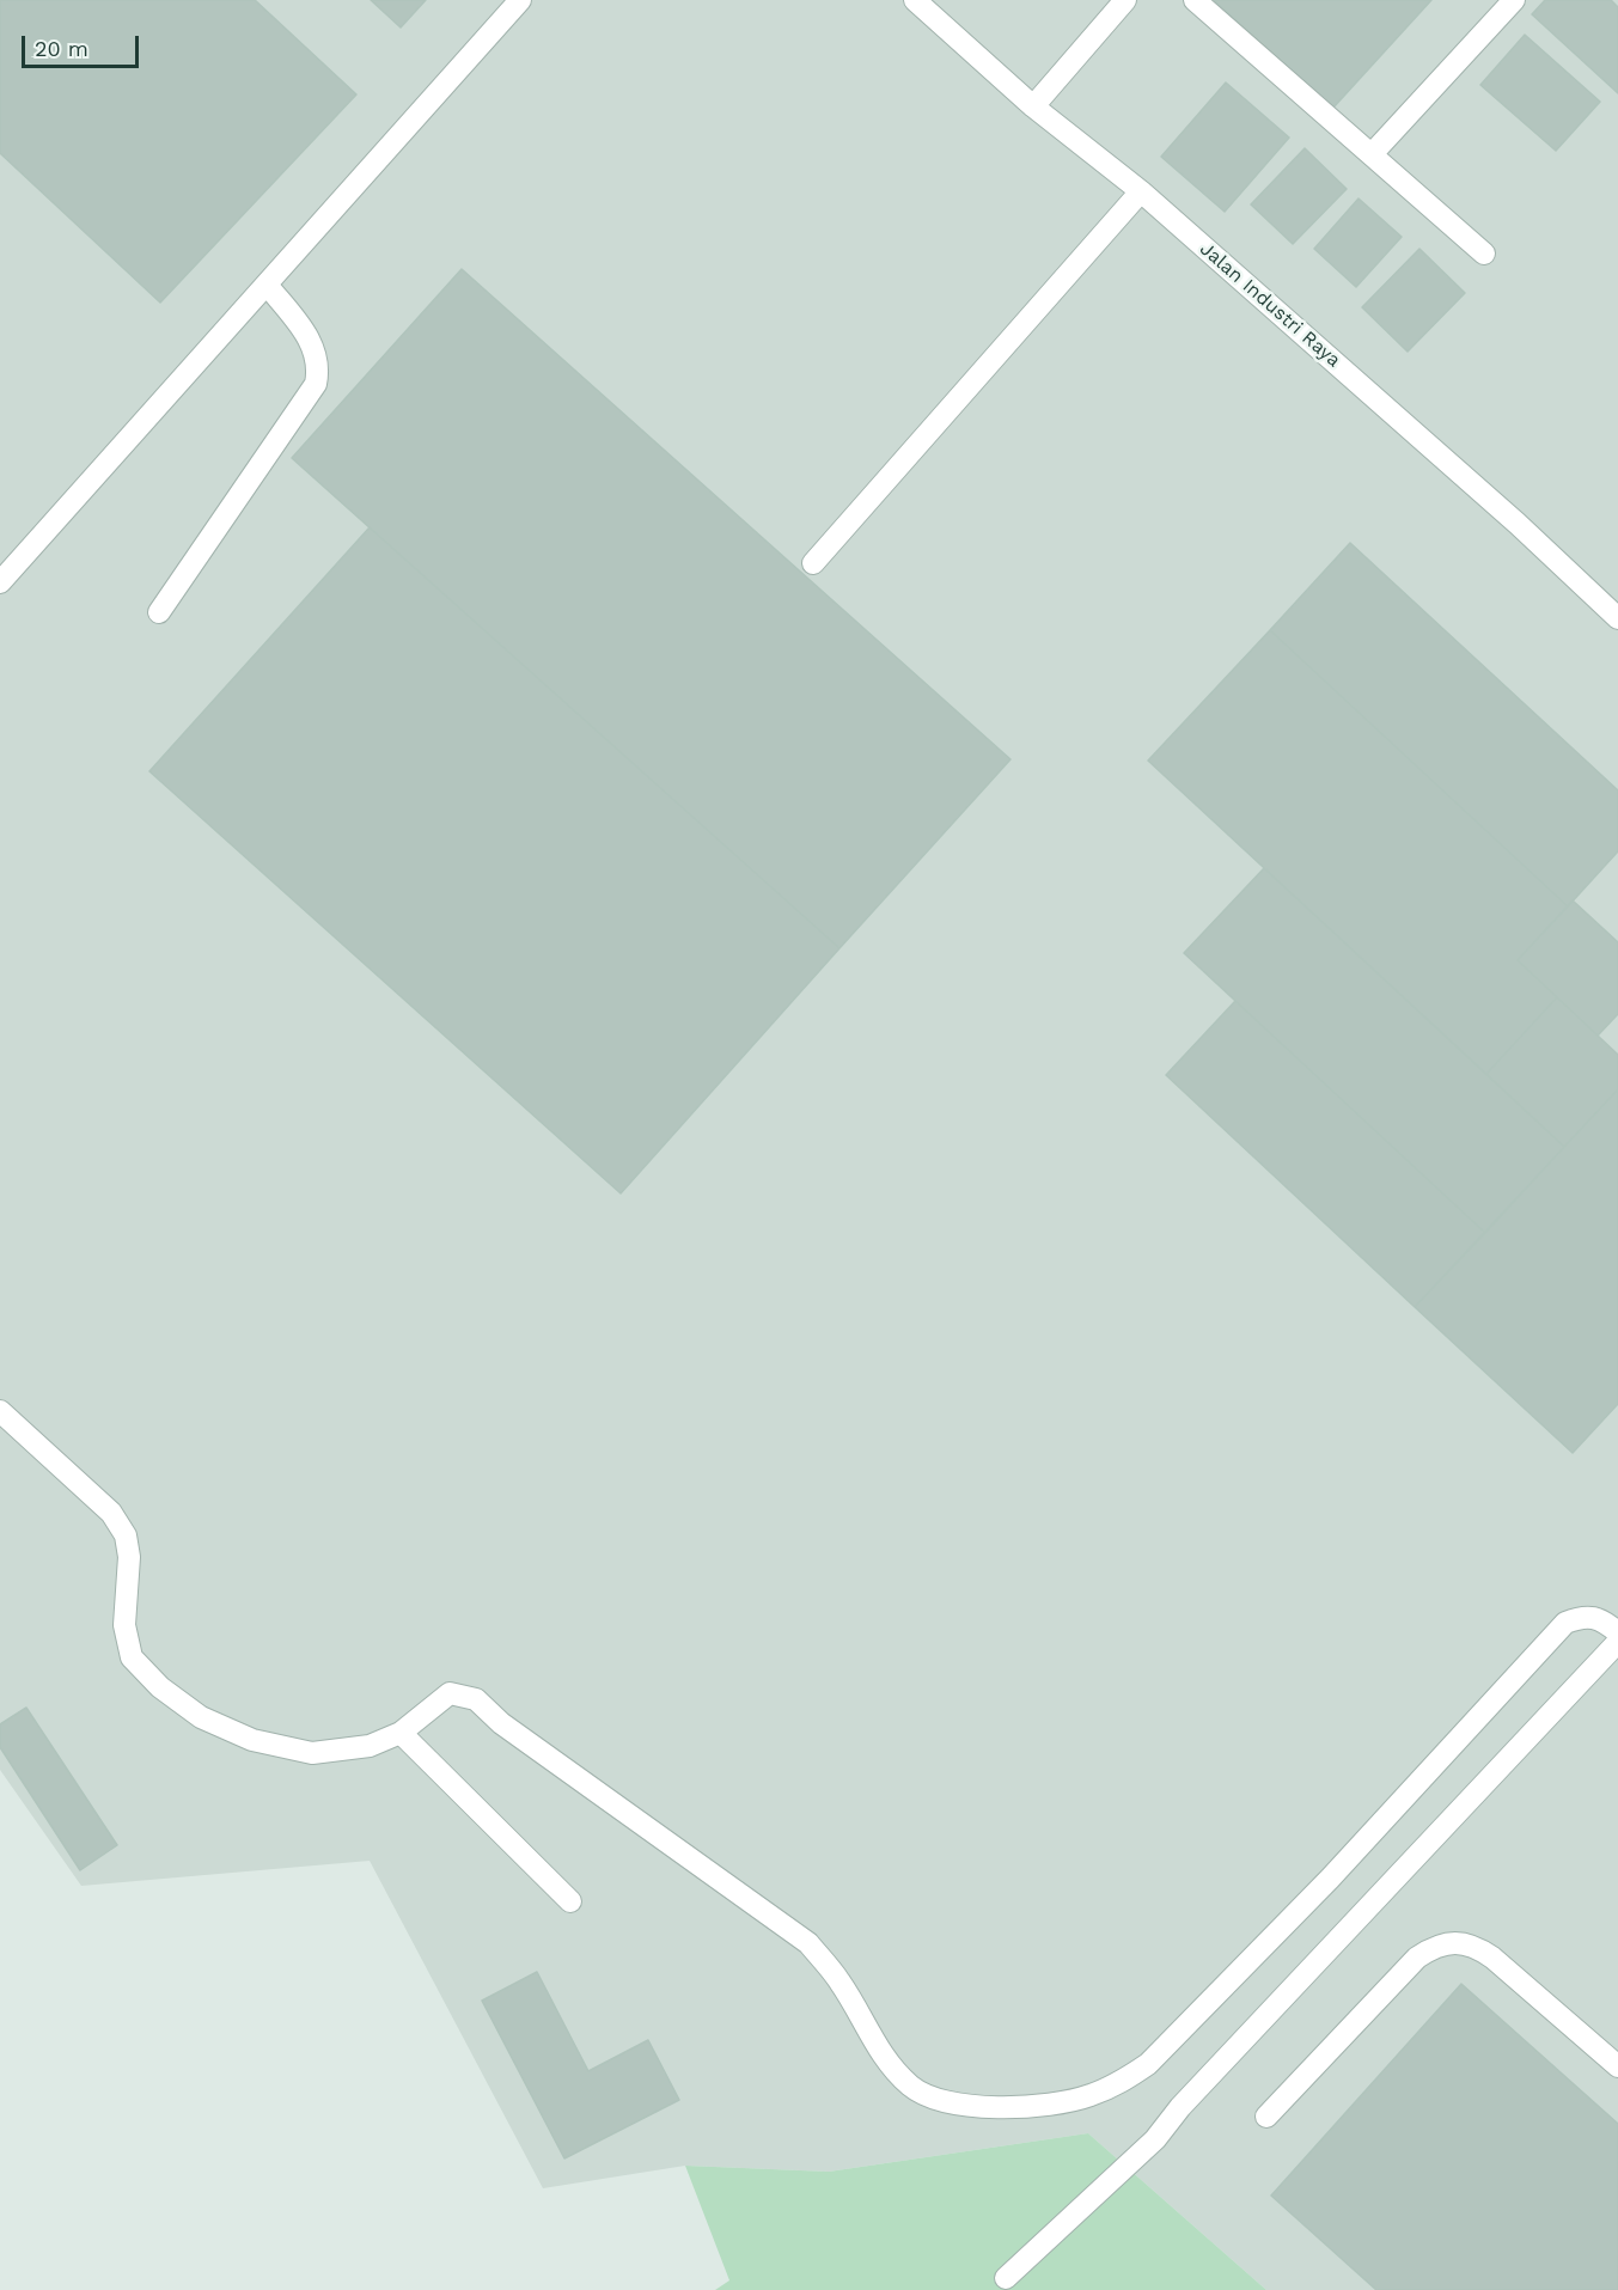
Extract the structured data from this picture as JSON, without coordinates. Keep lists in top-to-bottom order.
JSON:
{
  "streets": {
    "street": ["Jalan Industri Raya"]
  },
  "scale_bar": "20 m"
}
